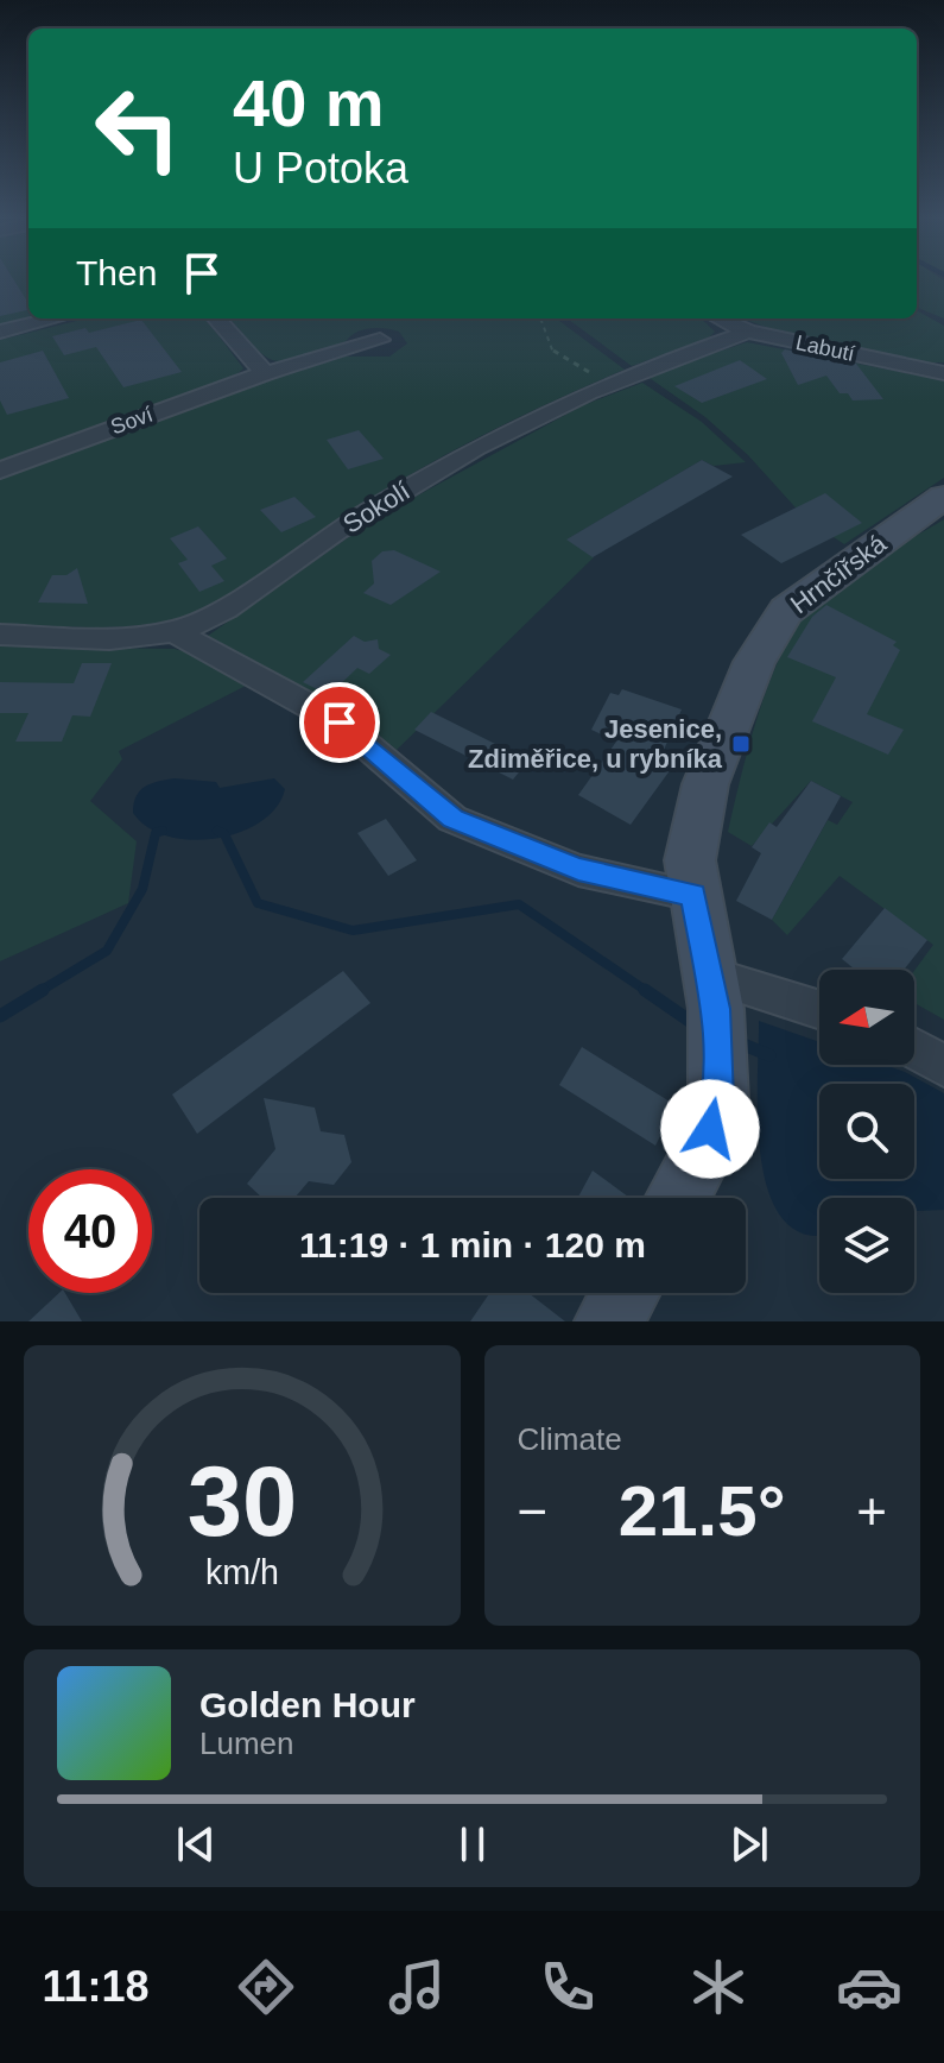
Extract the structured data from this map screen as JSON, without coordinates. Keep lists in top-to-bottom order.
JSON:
{
  "streets": {
    "street": [
      "Labutí",
      "Soví",
      "Sokolí",
      "Hrnčířská"
    ]
  },
  "crossings": [
    ["Labutí", "Sokolí"]
  ],
  "places": {
    "transit": ["Jesenice, Zdiměřice, u rybníka"]
  },
  "north": "left",
  "page": {
    "turn": ["40 m", "U Potoka"],
    "then": "Then",
    "limit": "40",
    "trip": "11:19 · 1 min · 120 m",
    "tile": "Climate",
    "heat": ["−", "21.5°", "+"],
    "song": ["Golden Hour", "Lumen"],
    "tabs": "11:18",
    "gauge": ["30", "km/h"]
  }
}
